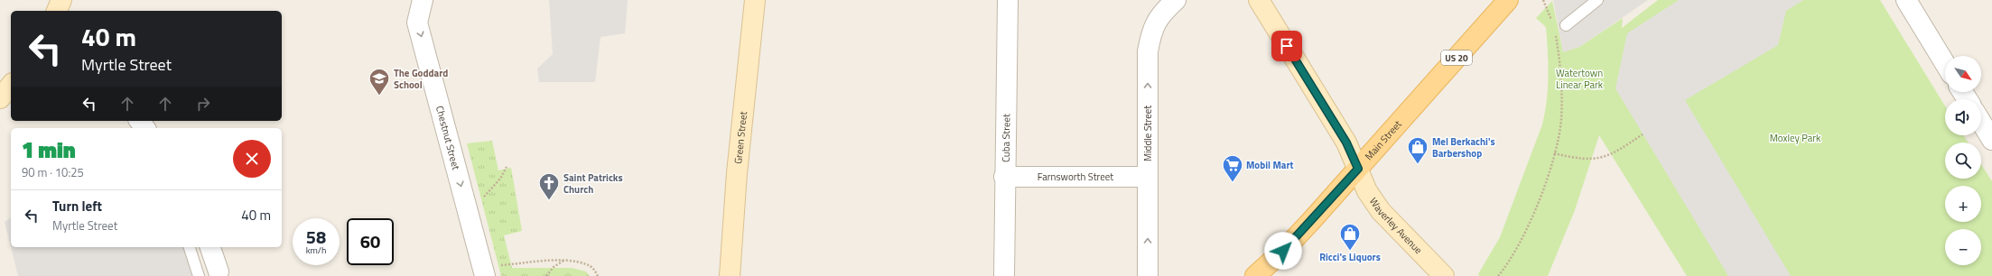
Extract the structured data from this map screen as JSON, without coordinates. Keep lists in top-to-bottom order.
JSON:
{
  "streets": {
    "main road": ["US 20", "Main Street"],
    "street": [
      "Middle Street",
      "Chestnut Street",
      "Green Street",
      "Cuba Street",
      "Farnsworth Street",
      "Waverley Avenue"
    ]
  },
  "crossings": [
    ["Middle Street", "Farnsworth Street"],
    ["Cuba Street", "Farnsworth Street"],
    ["Main Street", "Waverley Avenue"]
  ],
  "one_way": ["Middle Street", "Chestnut Street"],
  "parks": ["Watertown Linear Park", "Moxley Park"],
  "places": {
    "school or university": ["The Goddard School"],
    "shop": ["Mel Berkachi's Barbershop", "Ricci's Liquors"],
    "supermarket": ["Mobil Mart"],
    "church": ["Saint Patricks Church"]
  },
  "north": "bottom right",
  "page": {
    "turn": ["40 m", "Myrtle Street"],
    "map_buttons": ["+", "−"],
    "heading": ["1 min", "90 m · 10:25"],
    "list": [
      {
        "name": "Turn left",
        "note": "Myrtle Street",
        "value": "40 m"
      }
    ],
    "speed": "58 km/h",
    "limit": "60"
  }
}
